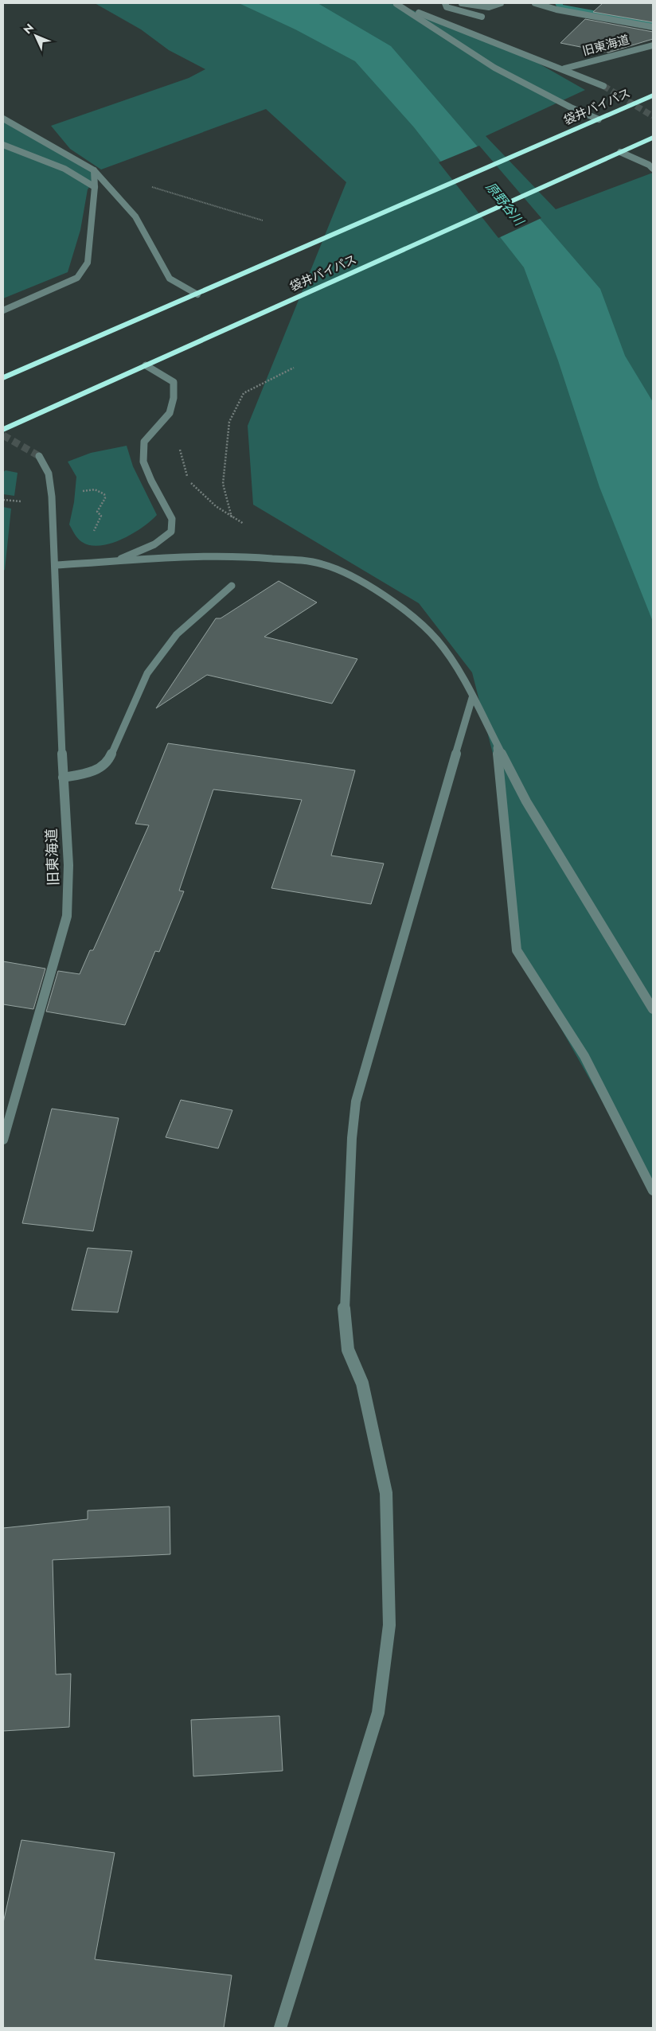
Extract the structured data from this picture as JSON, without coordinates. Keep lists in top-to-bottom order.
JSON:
{
  "streets": {
    "highway": ["袋井バイパス"],
    "street": ["旧東海道"]
  },
  "water": ["原野谷川"],
  "north": "top left"
}
